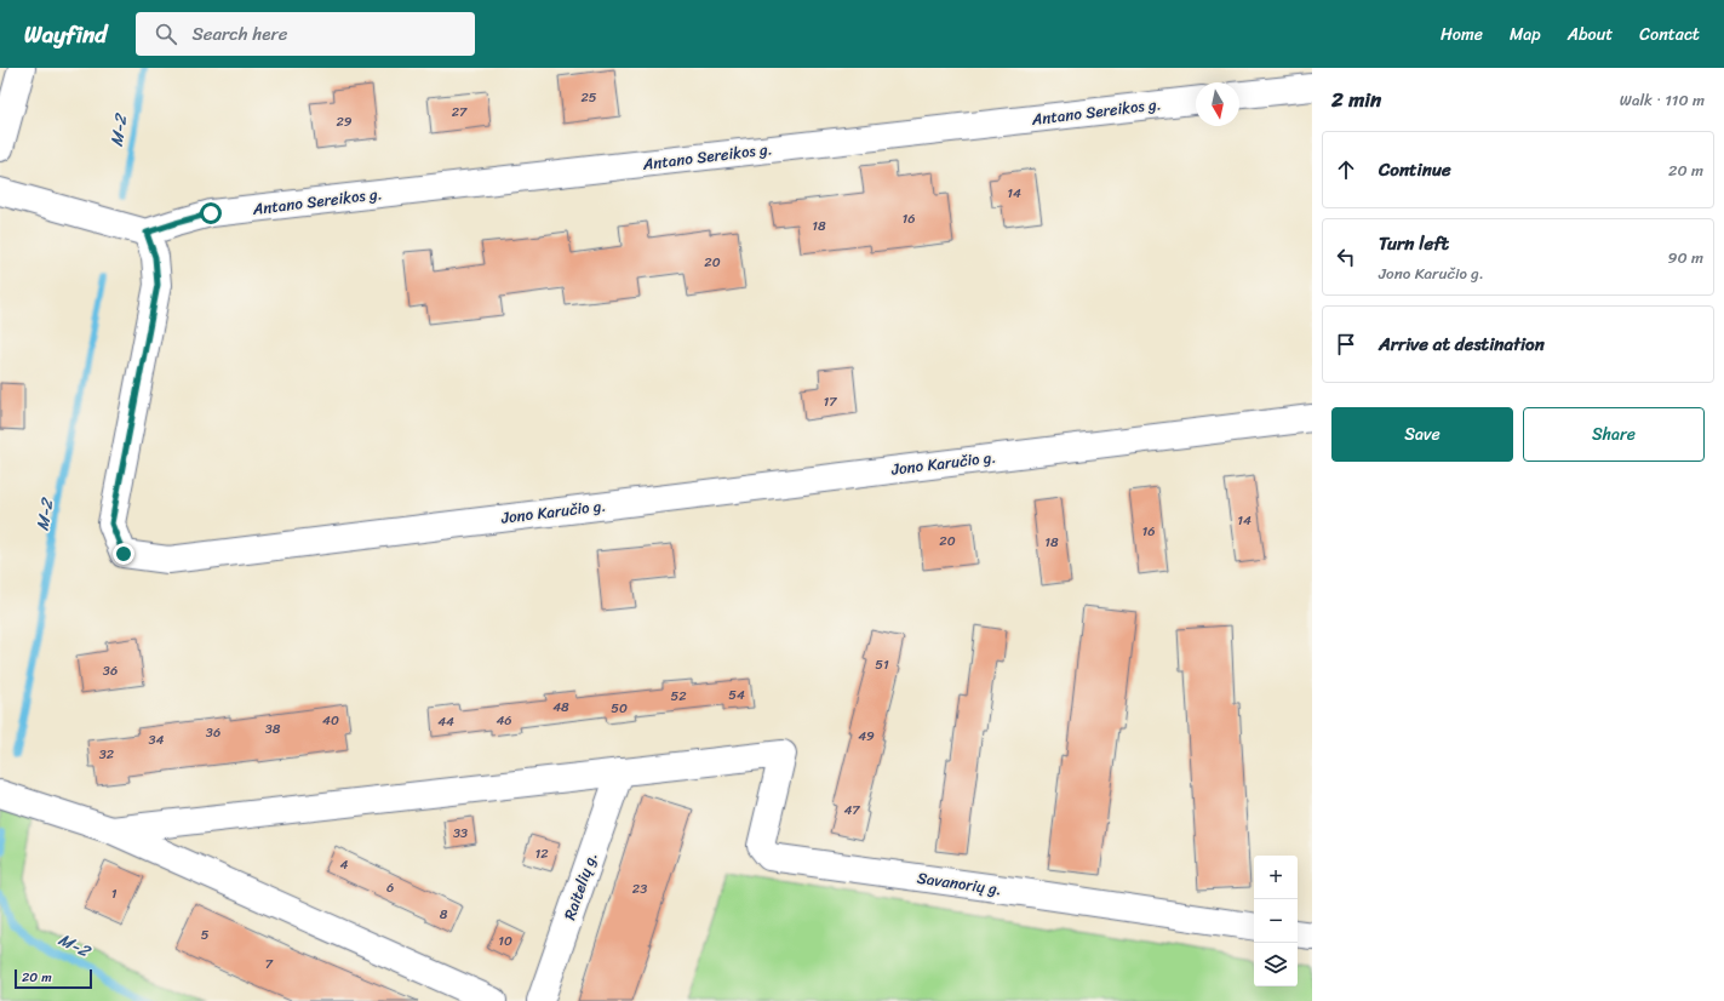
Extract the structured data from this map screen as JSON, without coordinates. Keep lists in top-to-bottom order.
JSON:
{
  "streets": {
    "street": [
      "Antano Sereikos g.",
      "Jono Karučio g.",
      "Savanorių g.",
      "Raitelių g."
    ]
  },
  "crossings": [
    ["Antano Sereikos g.", "Jono Karučio g."],
    ["Savanorių g.", "Raitelių g."]
  ],
  "water": ["M-2"],
  "house_numbers": [
    "25",
    "27",
    "29",
    "14",
    "16",
    "18",
    "20",
    "17",
    "14",
    "16",
    "20",
    "18",
    "51",
    "36",
    "54",
    "52",
    "48",
    "50",
    "40",
    "46",
    "44",
    "38",
    "36",
    "49",
    "34",
    "32",
    "47",
    "33",
    "12",
    "4",
    "6",
    "23",
    "1",
    "8",
    "5",
    "10",
    "7"
  ],
  "scale_bar": "20 m",
  "north": "bottom",
  "page": {
    "header": "Wayfind",
    "search": "Search here",
    "nav": [
      "Home",
      "Map",
      "About",
      "Contact"
    ],
    "heading": ["2 min", "Walk · 110 m"],
    "list": [
      ["Continue", "20 m"],
      ["Turn left", "Jono Karučio g.", "90 m"],
      "Arrive at destination"
    ],
    "buttons": ["Save", "Share"],
    "map_buttons": ["+", "−"],
    "scale": "20 m"
  }
}
